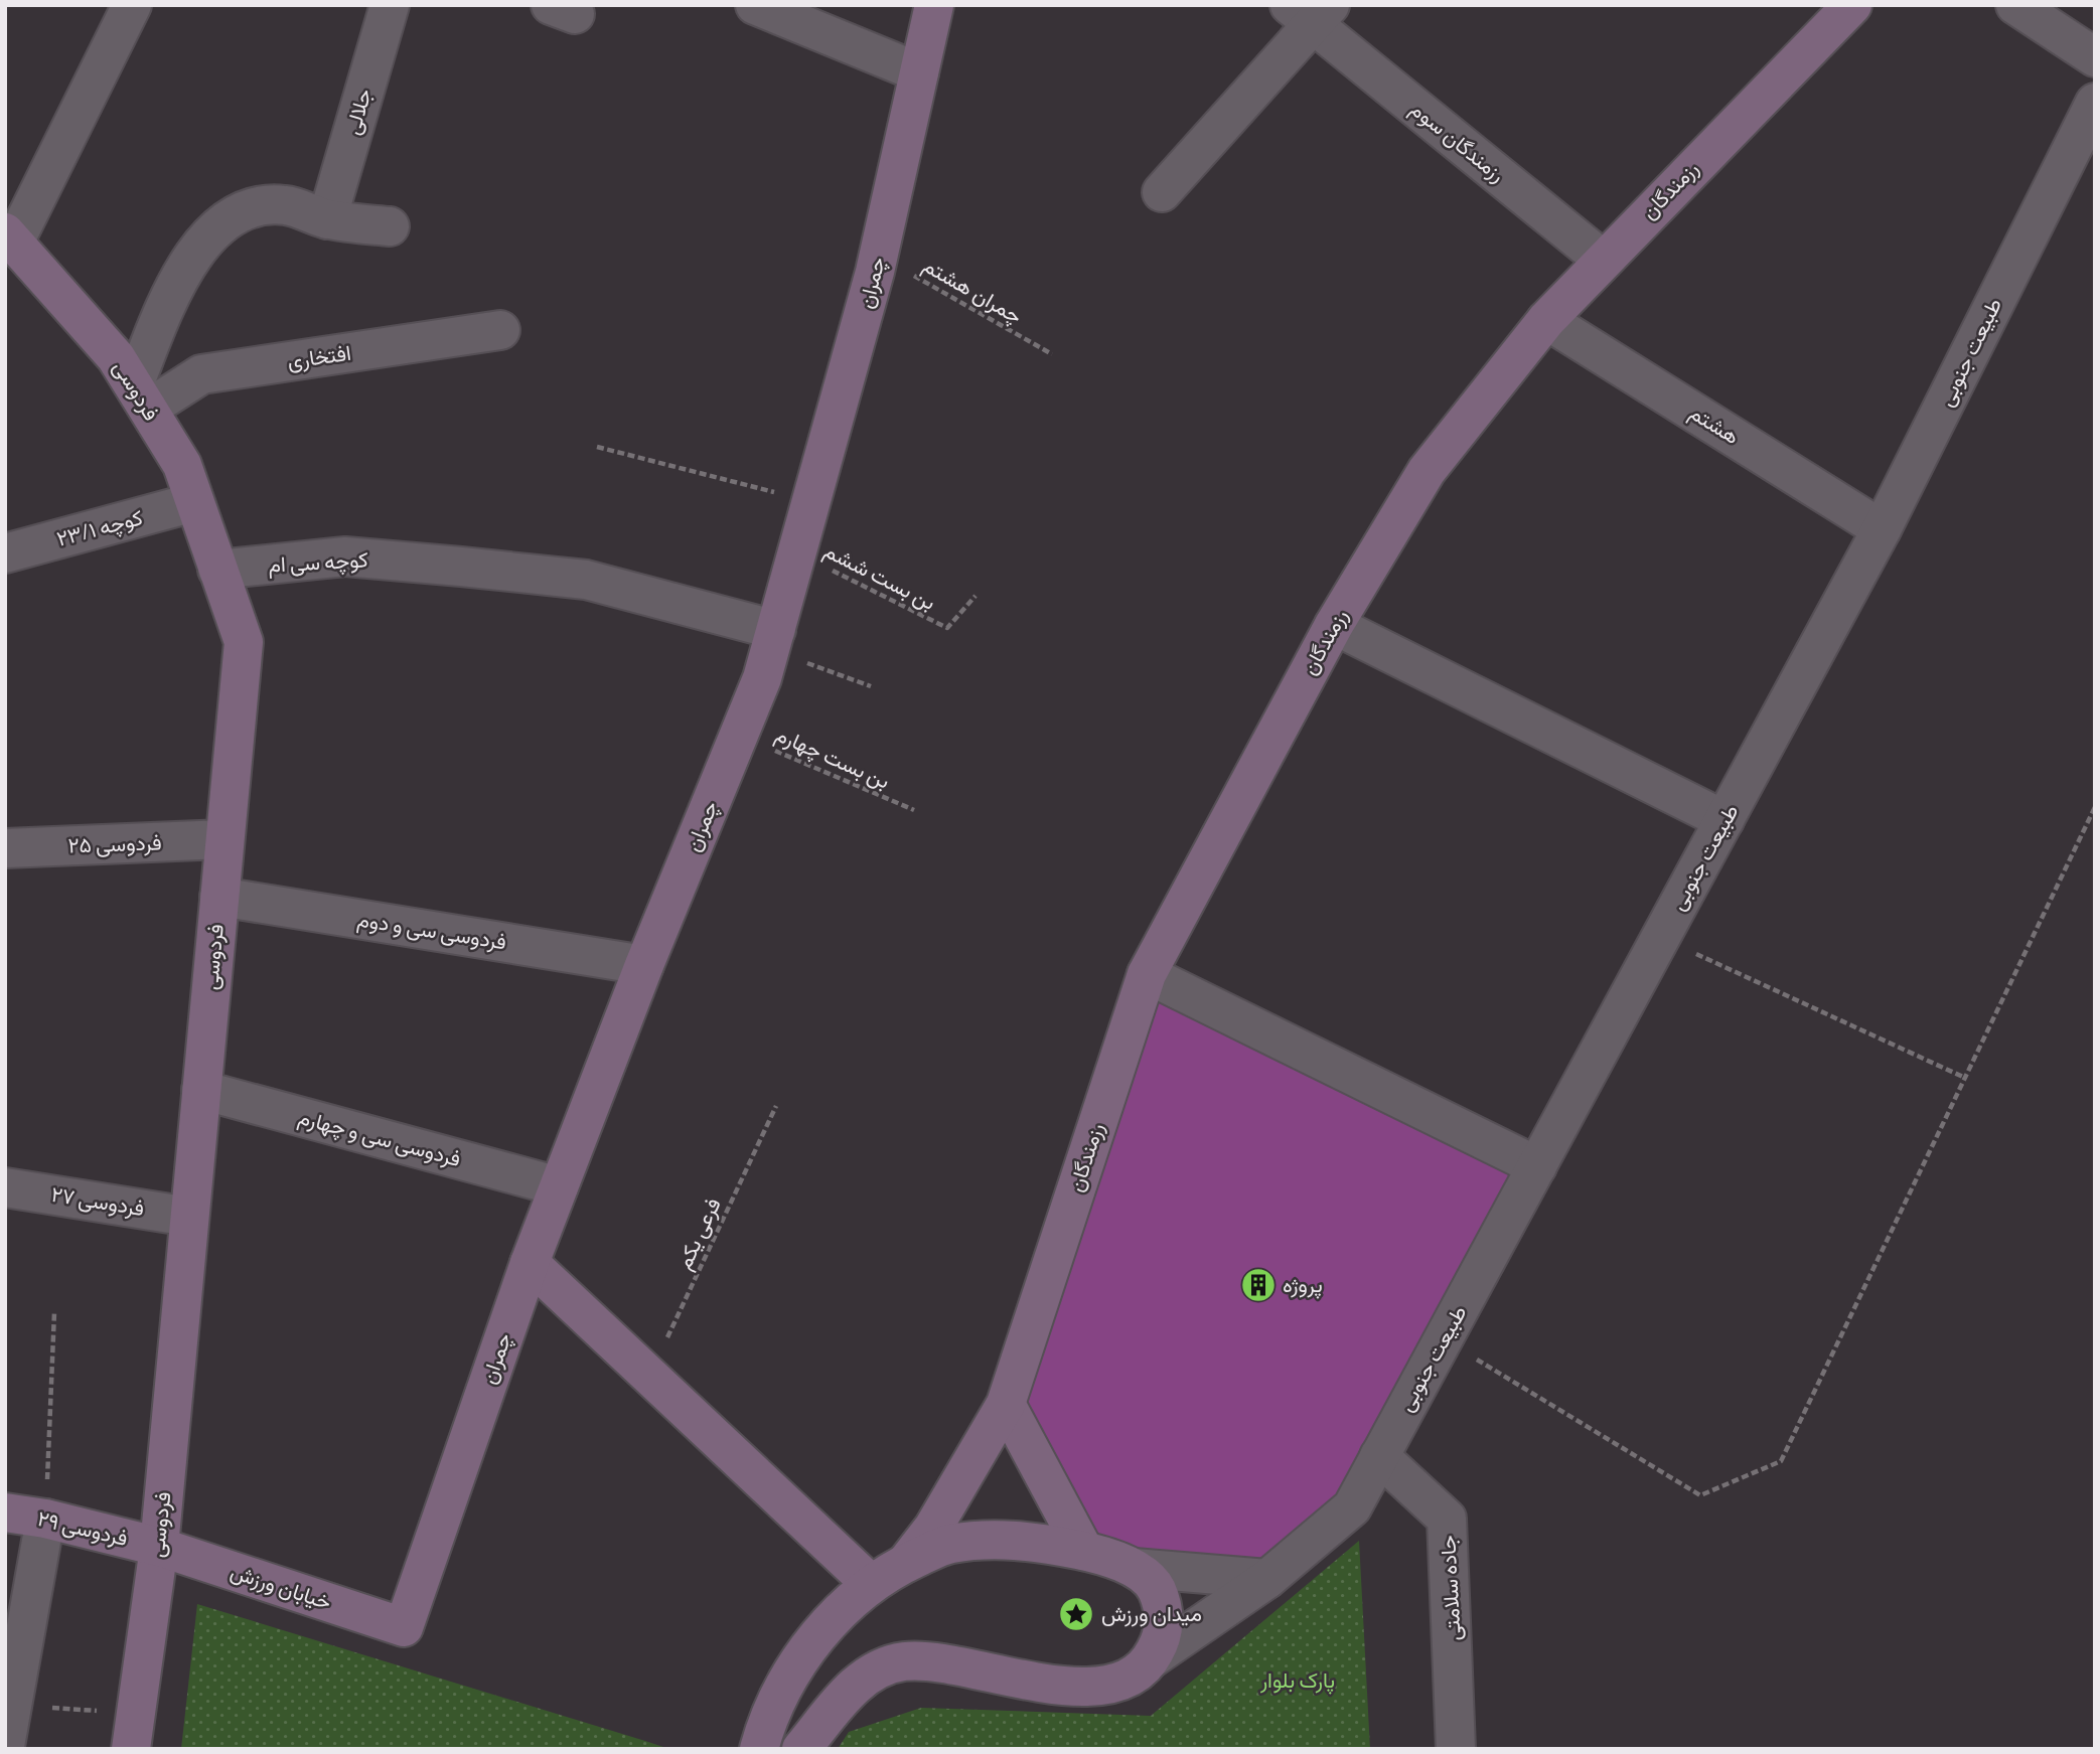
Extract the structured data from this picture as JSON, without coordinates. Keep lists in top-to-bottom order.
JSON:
{
  "streets": {
    "street": [
      "جلالی",
      "رزمندگان سوم",
      "رزمندگان",
      "چمران",
      "طبیعت جنوبی",
      "افتخاری",
      "فردوسی",
      "هشتم",
      "کوچه ۲۳/۱",
      "کوچه سی ام",
      "فردوسی ۲۵",
      "فردوسی سی و دوم",
      "فردوسی سی و چهارم",
      "فردوسی ۲۷",
      "فردوسی ۲۹",
      "خیابان ورزش",
      "جاده سلامتی"
    ],
    "path": [
      "چمران هشتم",
      "بن بست ششم",
      "بن بست چهارم",
      "فرعی یکم"
    ]
  },
  "crossings": [
    ["رزمندگان سوم", "رزمندگان"],
    ["رزمندگان", "هشتم"],
    ["چمران", "چمران هشتم"],
    ["چمران", "کوچه سی ام"],
    ["چمران", "بن بست ششم"],
    ["چمران", "بن بست چهارم"],
    ["چمران", "فردوسی سی و دوم"],
    ["چمران", "فردوسی سی و چهارم"],
    ["چمران", "خیابان ورزش"],
    ["طبیعت جنوبی", "هشتم"],
    ["طبیعت جنوبی", "جاده سلامتی"],
    ["افتخاری", "فردوسی"],
    ["فردوسی", "کوچه ۲۳/۱"],
    ["فردوسی", "کوچه سی ام"],
    ["فردوسی", "فردوسی ۲۵"],
    ["فردوسی", "فردوسی سی و دوم"],
    ["فردوسی", "فردوسی سی و چهارم"],
    ["فردوسی", "فردوسی ۲۷"],
    ["فردوسی", "فردوسی ۲۹"],
    ["فردوسی", "خیابان ورزش"],
    ["فردوسی ۲۹", "خیابان ورزش"]
  ],
  "parks": ["پارک بلوار"],
  "places": {
    "building": ["پروژه"],
    "place": ["میدان ورزش"]
  }
}
